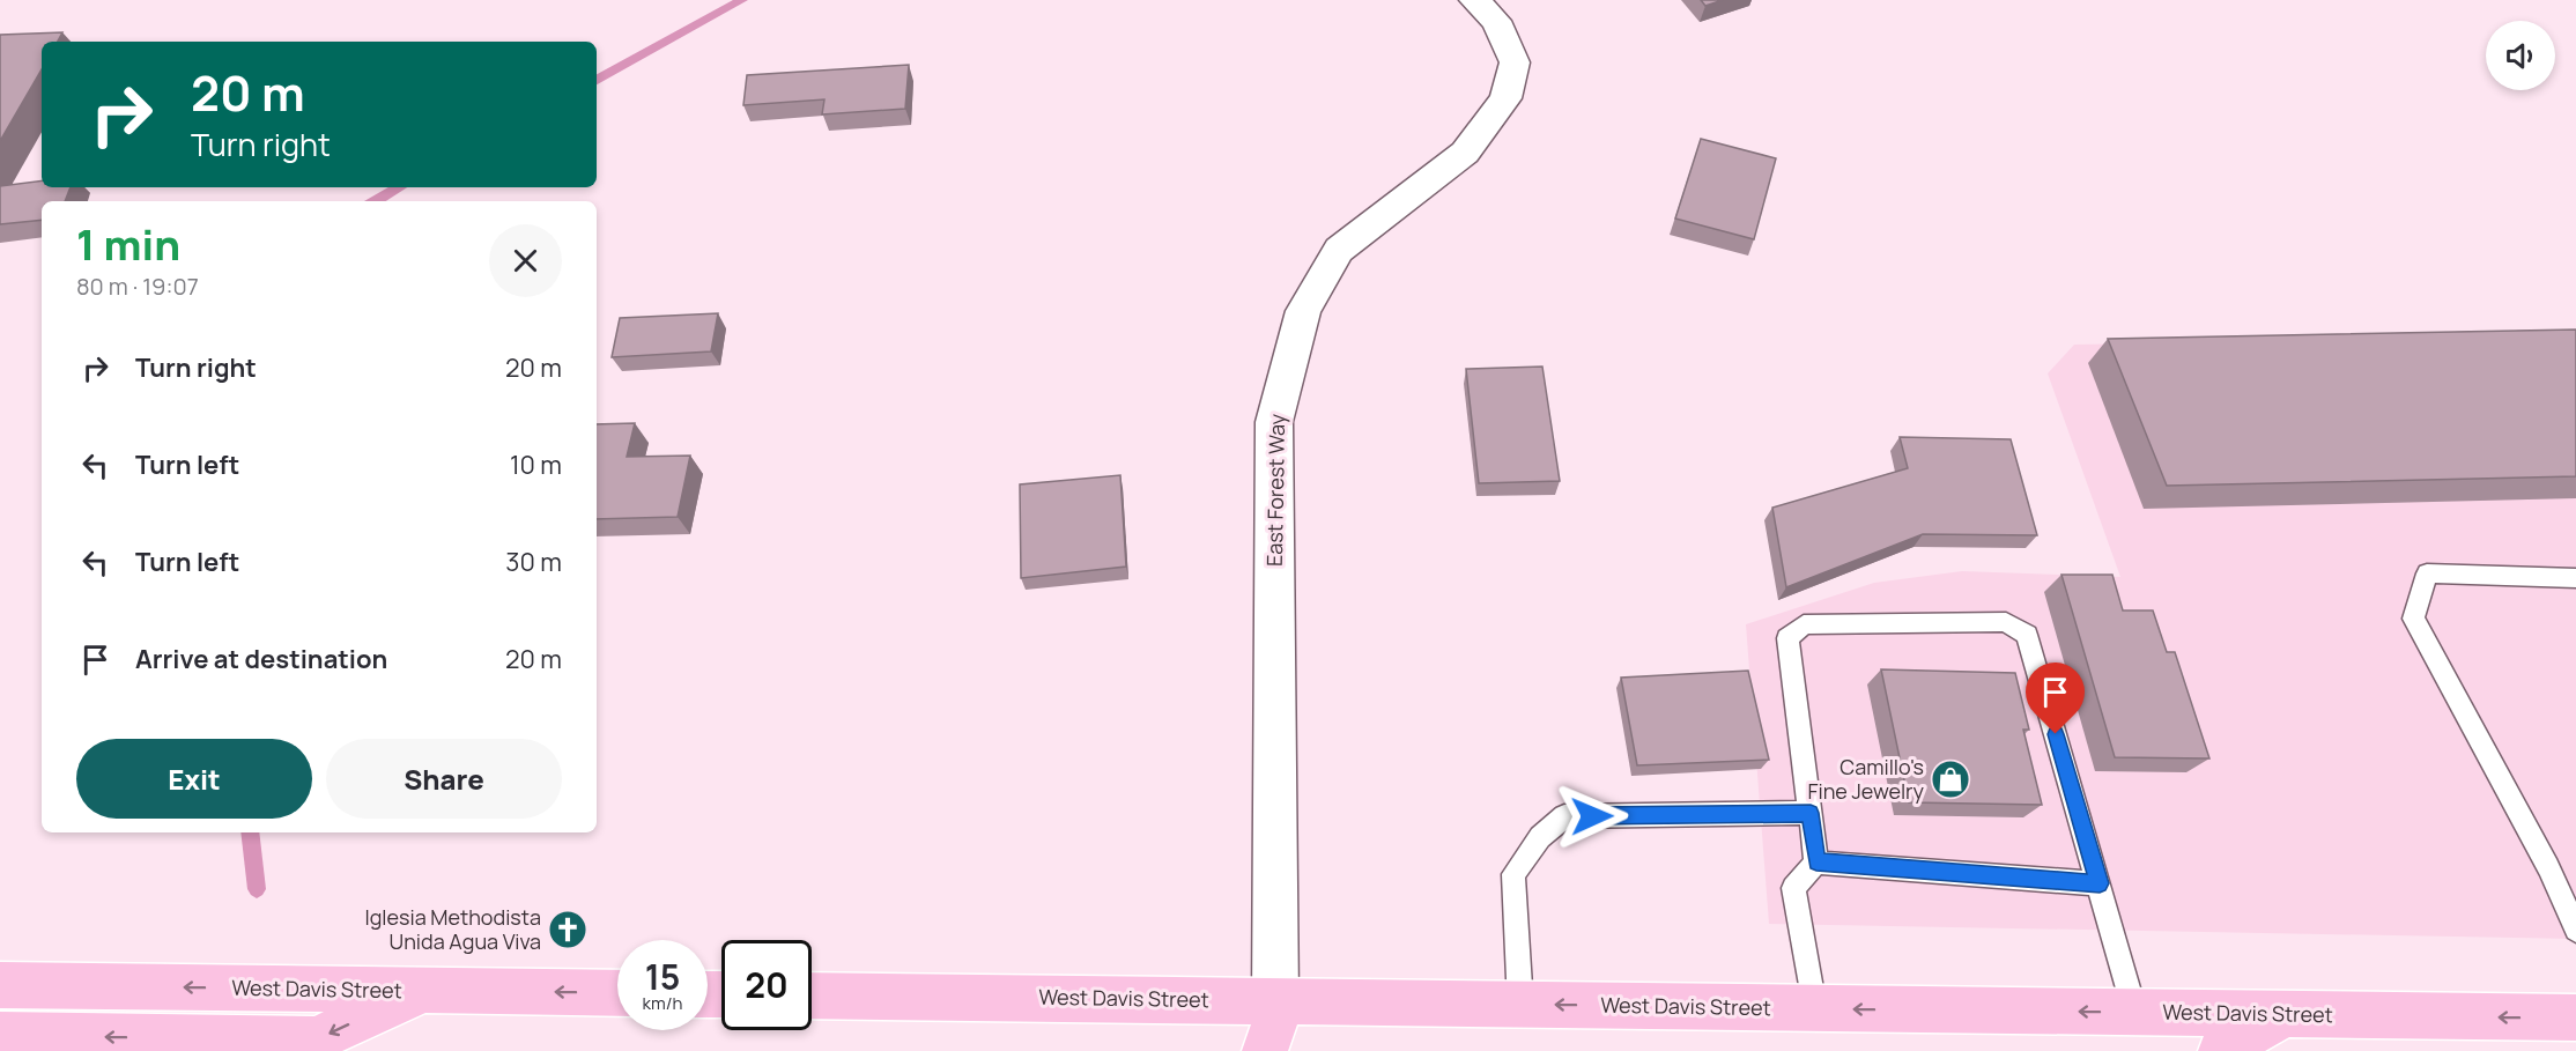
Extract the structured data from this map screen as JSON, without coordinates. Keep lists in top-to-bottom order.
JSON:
{
  "streets": {
    "main road": ["West Davis Street"],
    "street": ["East Forest Way"]
  },
  "crossings": [
    ["East Forest Way", "West Davis Street"]
  ],
  "one_way": ["West Davis Street"],
  "places": {
    "shop": ["Camillo's Fine Jewelry"],
    "church": ["Iglesia Methodista Unida Agua Viva"]
  },
  "page": {
    "turn": ["20 m", "Turn right"],
    "heading": ["1 min", "80 m · 19:07"],
    "list": [
      {
        "name": "Turn right",
        "value": "20 m"
      },
      {
        "name": "Turn left",
        "value": "10 m"
      },
      {
        "name": "Turn left",
        "value": "30 m"
      },
      {
        "name": "Arrive at destination",
        "value": "20 m"
      }
    ],
    "buttons": ["Exit", "Share"],
    "speed": "15 km/h",
    "limit": "20"
  }
}
